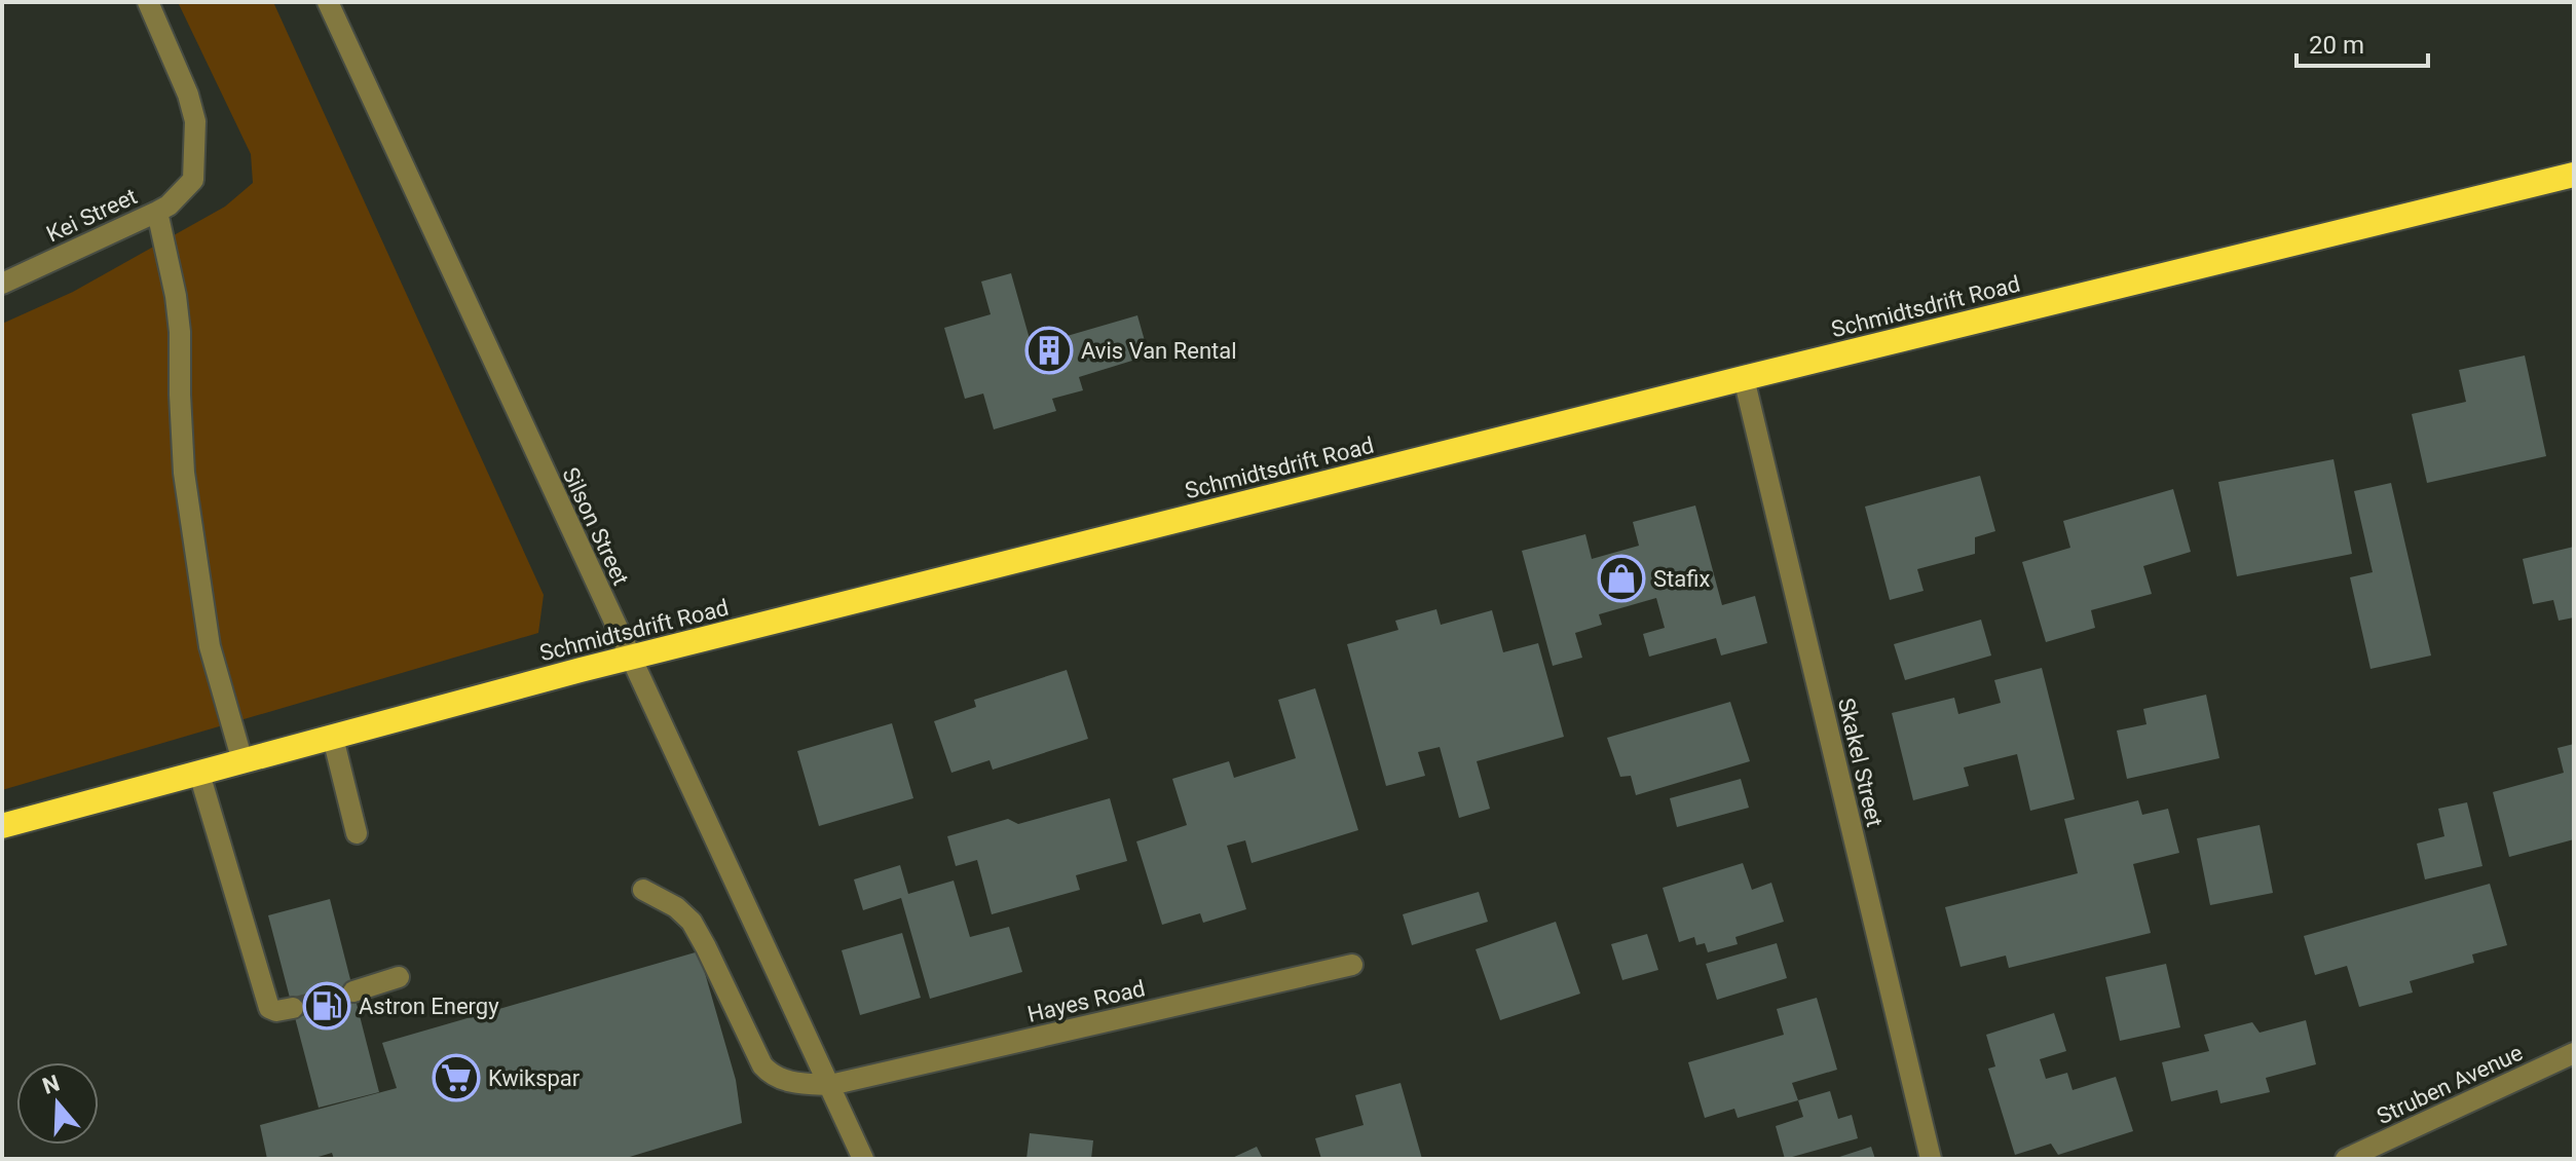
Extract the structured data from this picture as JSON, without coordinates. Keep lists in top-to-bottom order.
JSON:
{
  "streets": {
    "highway": ["Schmidtsdrift Road"],
    "street": [
      "Kei Street",
      "Silson Street",
      "Skakel Street",
      "Hayes Road",
      "Struben Avenue"
    ]
  },
  "crossings": [
    ["Schmidtsdrift Road", "Silson Street"],
    ["Schmidtsdrift Road", "Skakel Street"],
    ["Silson Street", "Hayes Road"]
  ],
  "places": {
    "building": ["Avis Van Rental"],
    "shop": ["Stafix"],
    "fuel station": ["Astron Energy"],
    "supermarket": ["Kwikspar"]
  },
  "scale_bar": "20 m",
  "north": "top"
}
